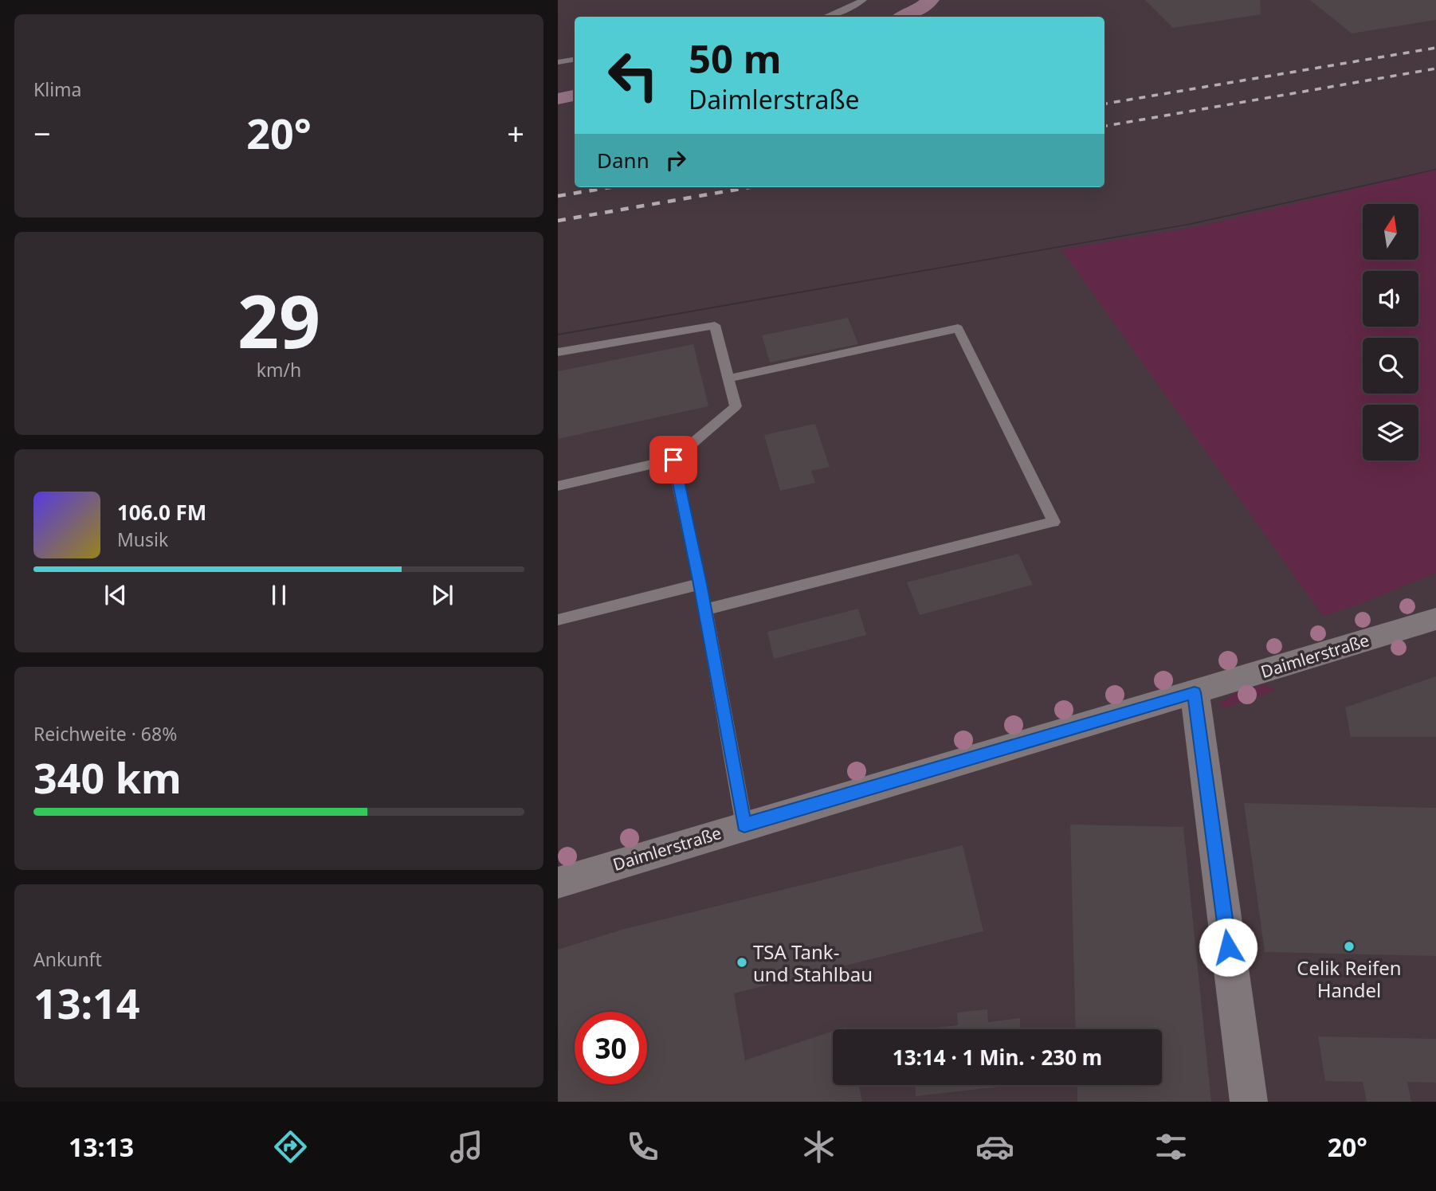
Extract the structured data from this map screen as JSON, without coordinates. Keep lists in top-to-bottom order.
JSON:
{
  "streets": {
    "street": ["Daimlerstraße"]
  },
  "places": ["Celik Reifen Handel", "TSA Tank- und Stahlbau"],
  "north": "top",
  "page": {
    "tile": [
      "Klima",
      ["29", "km/h"],
      ["Reichweite · 68%", "340 km"],
      ["Ankunft", "13:14"]
    ],
    "turn": ["50 m", "Daimlerstraße"],
    "heat": ["−", "20°", "+"],
    "then": "Dann",
    "song": ["106.0 FM", "Musik"],
    "limit": "30",
    "trip": "13:14 · 1 Min. · 230 m",
    "tabs": ["13:13", "20°"]
  }
}
